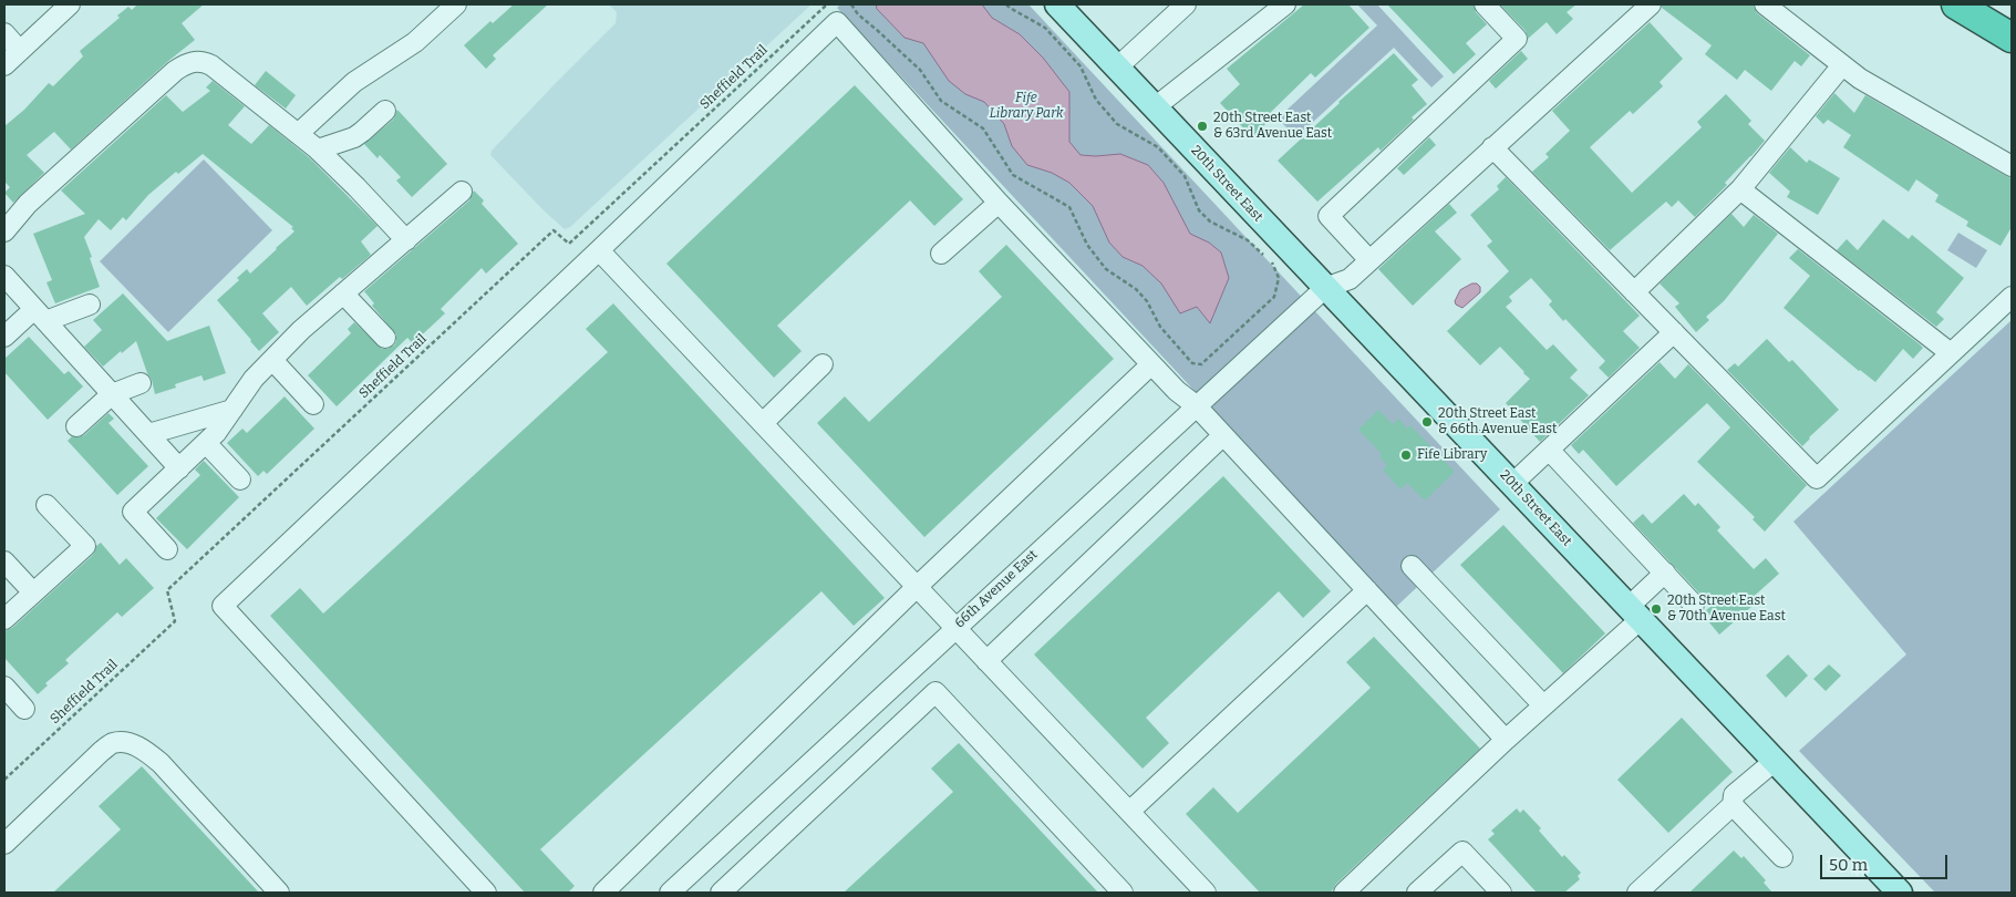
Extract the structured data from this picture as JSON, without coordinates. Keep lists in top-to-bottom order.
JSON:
{
  "streets": {
    "main road": ["20th Street East"],
    "street": ["66th Avenue East"],
    "path": ["Sheffield Trail"]
  },
  "crossings": [
    ["20th Street East", "66th Avenue East"]
  ],
  "parks": ["Fife Library Park"],
  "places": [
    "20th Street East & 63rd Avenue East",
    "20th Street East & 66th Avenue East",
    "Fife Library",
    "20th Street East & 70th Avenue East"
  ],
  "scale_bar": "50 m"
}
